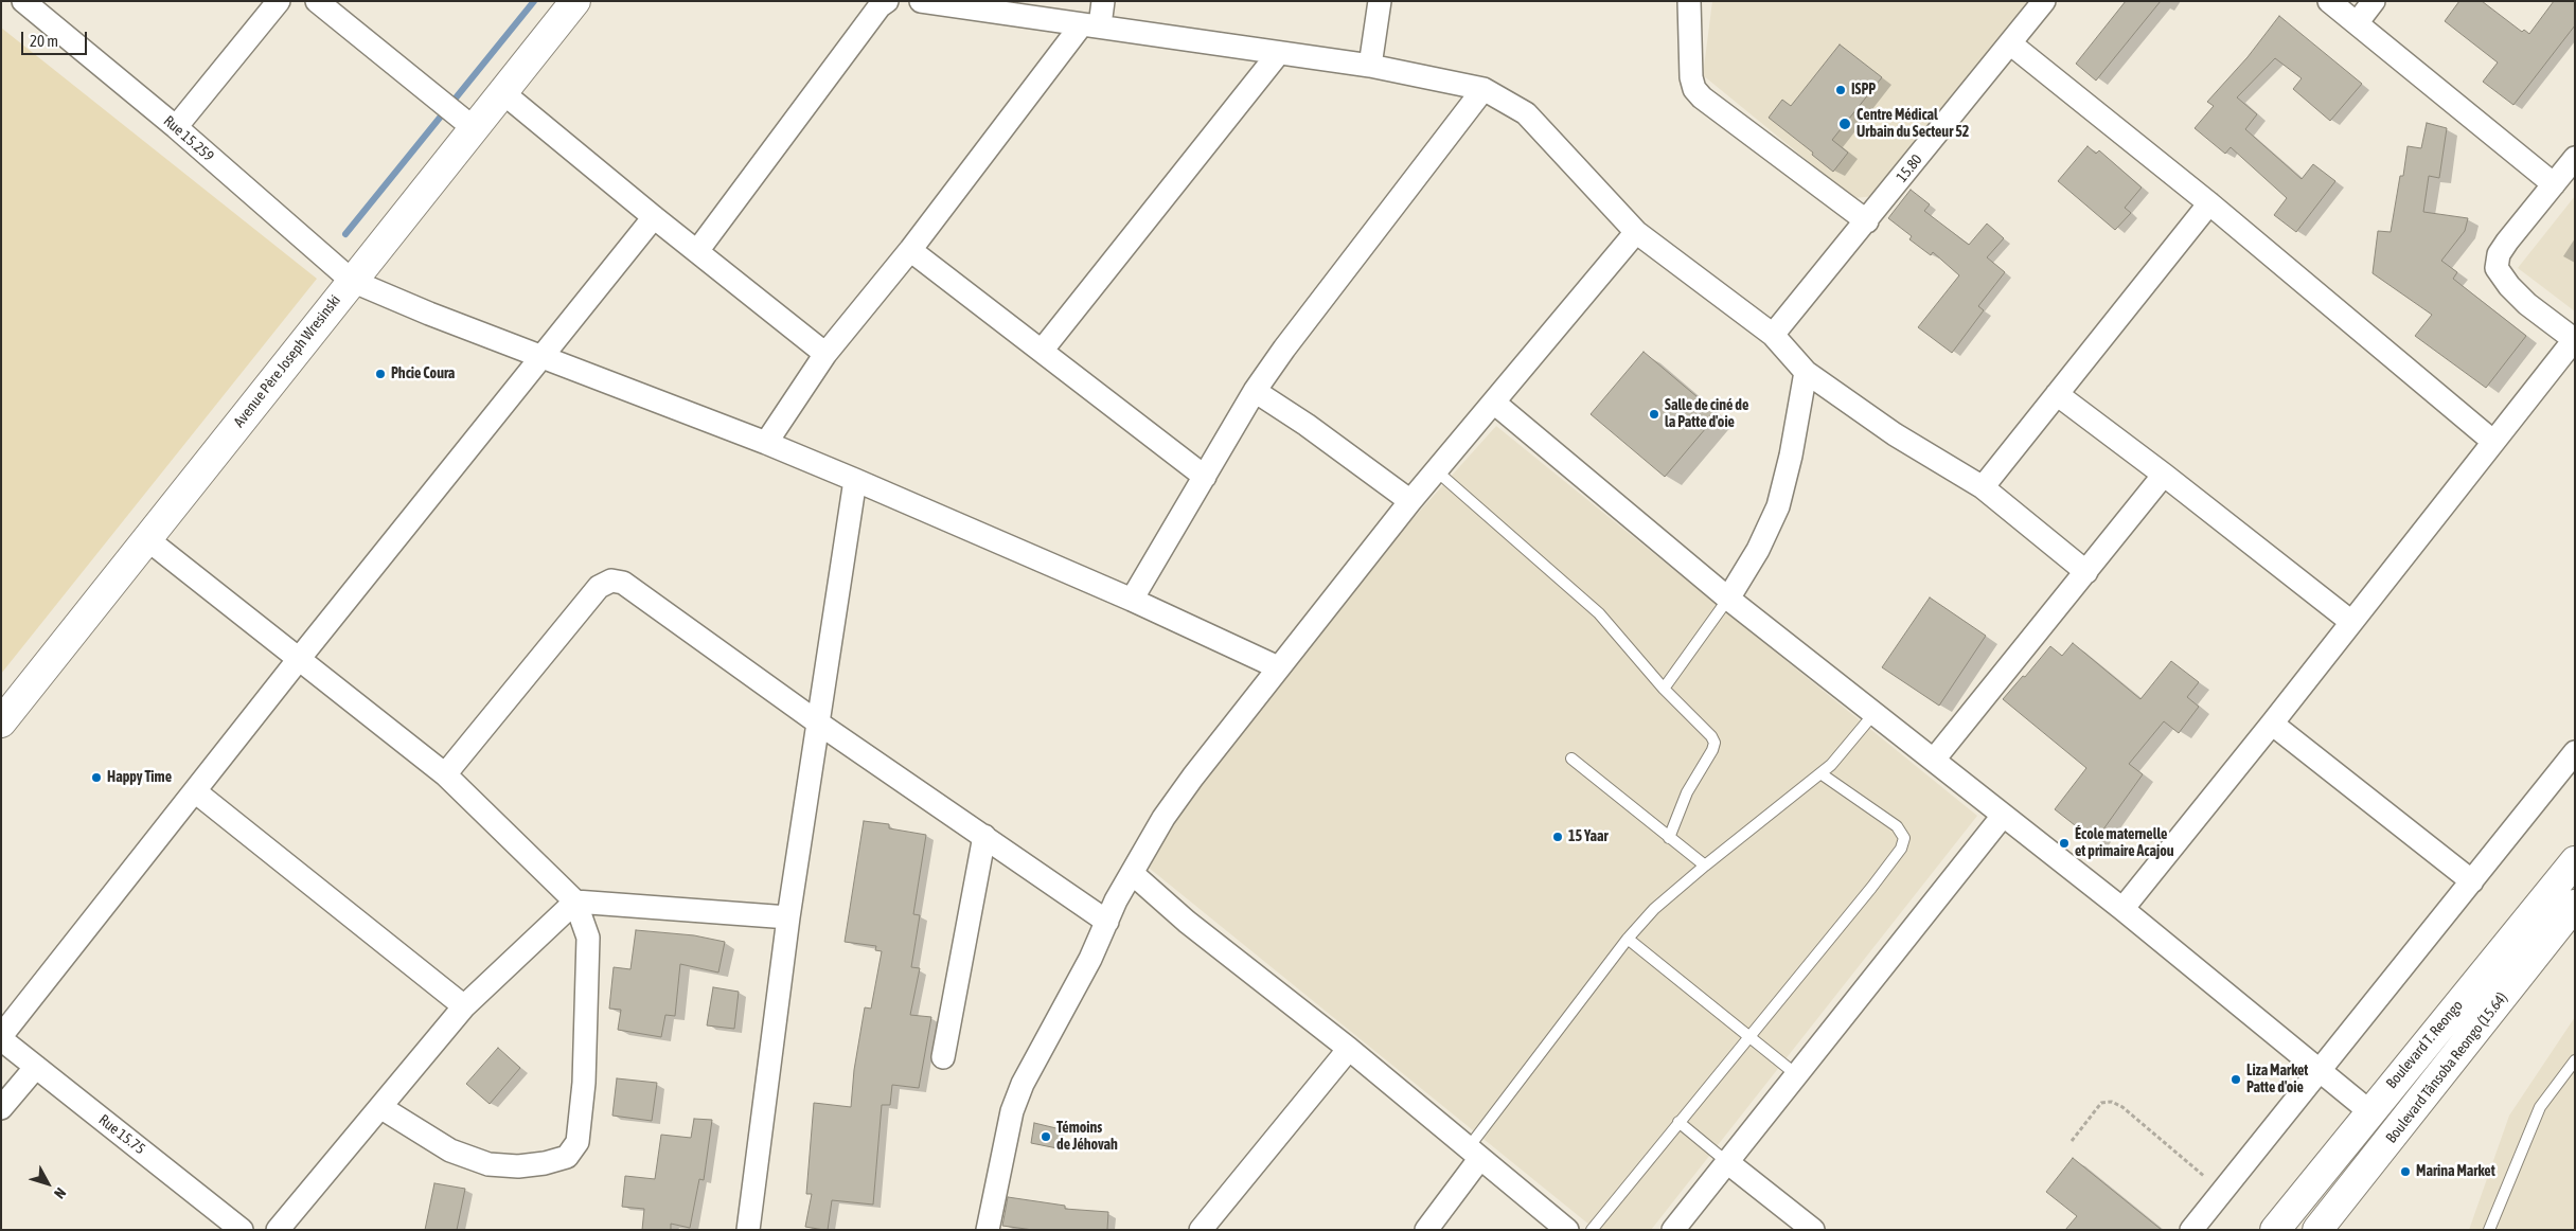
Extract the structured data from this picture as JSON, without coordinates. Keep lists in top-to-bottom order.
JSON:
{
  "streets": {
    "main road": ["Avenue Père Joseph Wresinski", "Boulevard T. Reongo", "Boulevard Tânsoba Reongo (15.64)"],
    "street": ["Rue 15.259", "15.80", "Rue 15.75"]
  },
  "crossings": [
    ["Rue 15.259", "Avenue Père Joseph Wresinski"]
  ],
  "places": [
    "ISPP",
    "Centre Médical Urbain du Secteur 52",
    "Phcie Coura",
    "Salle de ciné de la Patte d'oie",
    "Happy Time",
    "15 Yaar",
    "École maternelle et primaire Acajou",
    "Liza Market Patte d'oie",
    "Témoins de Jéhovah",
    "Marina Market"
  ],
  "scale_bar": "20 m",
  "north": "bottom right"
}
